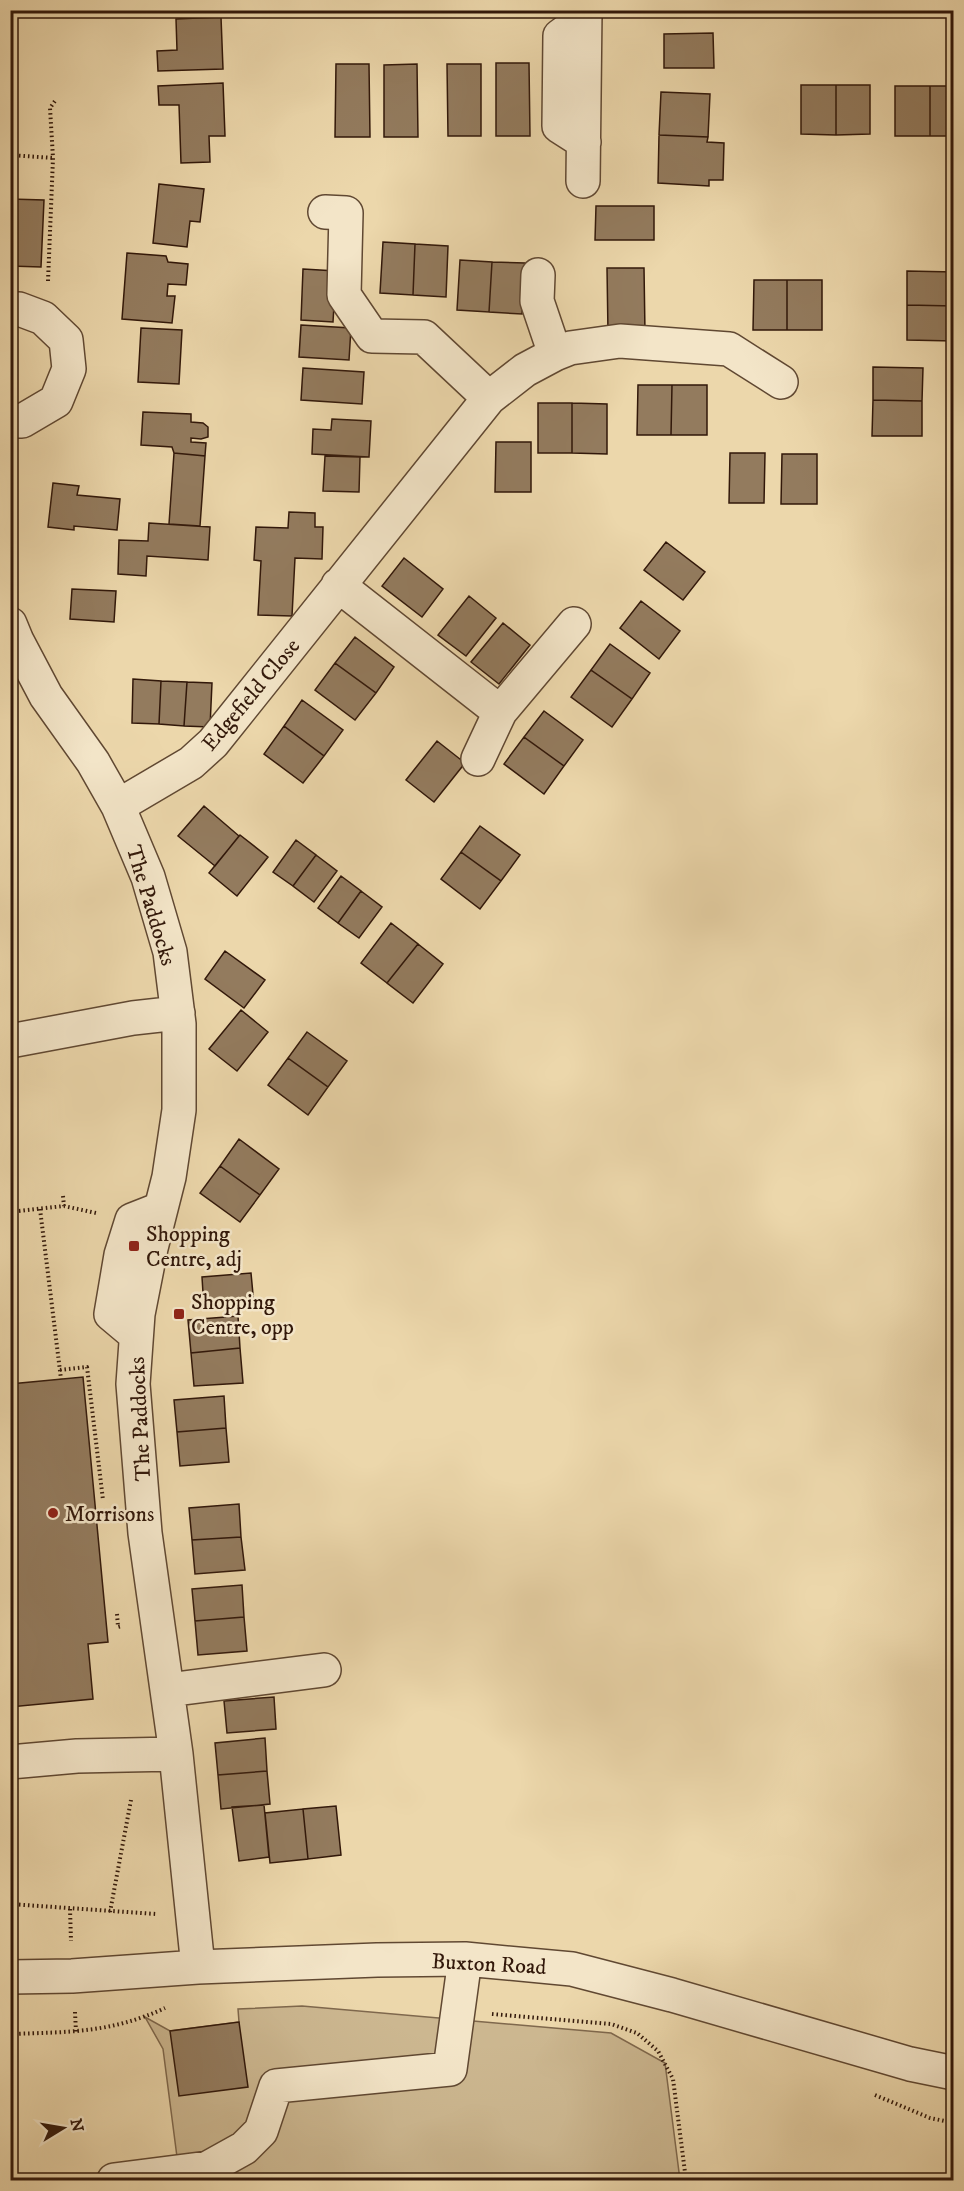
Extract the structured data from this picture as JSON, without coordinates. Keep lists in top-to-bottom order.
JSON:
{
  "streets": {
    "street": ["Edgefield Close", "The Paddocks", "Buxton Road"]
  },
  "crossings": [
    ["Edgefield Close", "The Paddocks"],
    ["The Paddocks", "Buxton Road"]
  ],
  "places": {
    "transit": ["Shopping Centre, adj", "Shopping Centre, opp"],
    "other": ["Morrisons"]
  },
  "north": "right"
}
